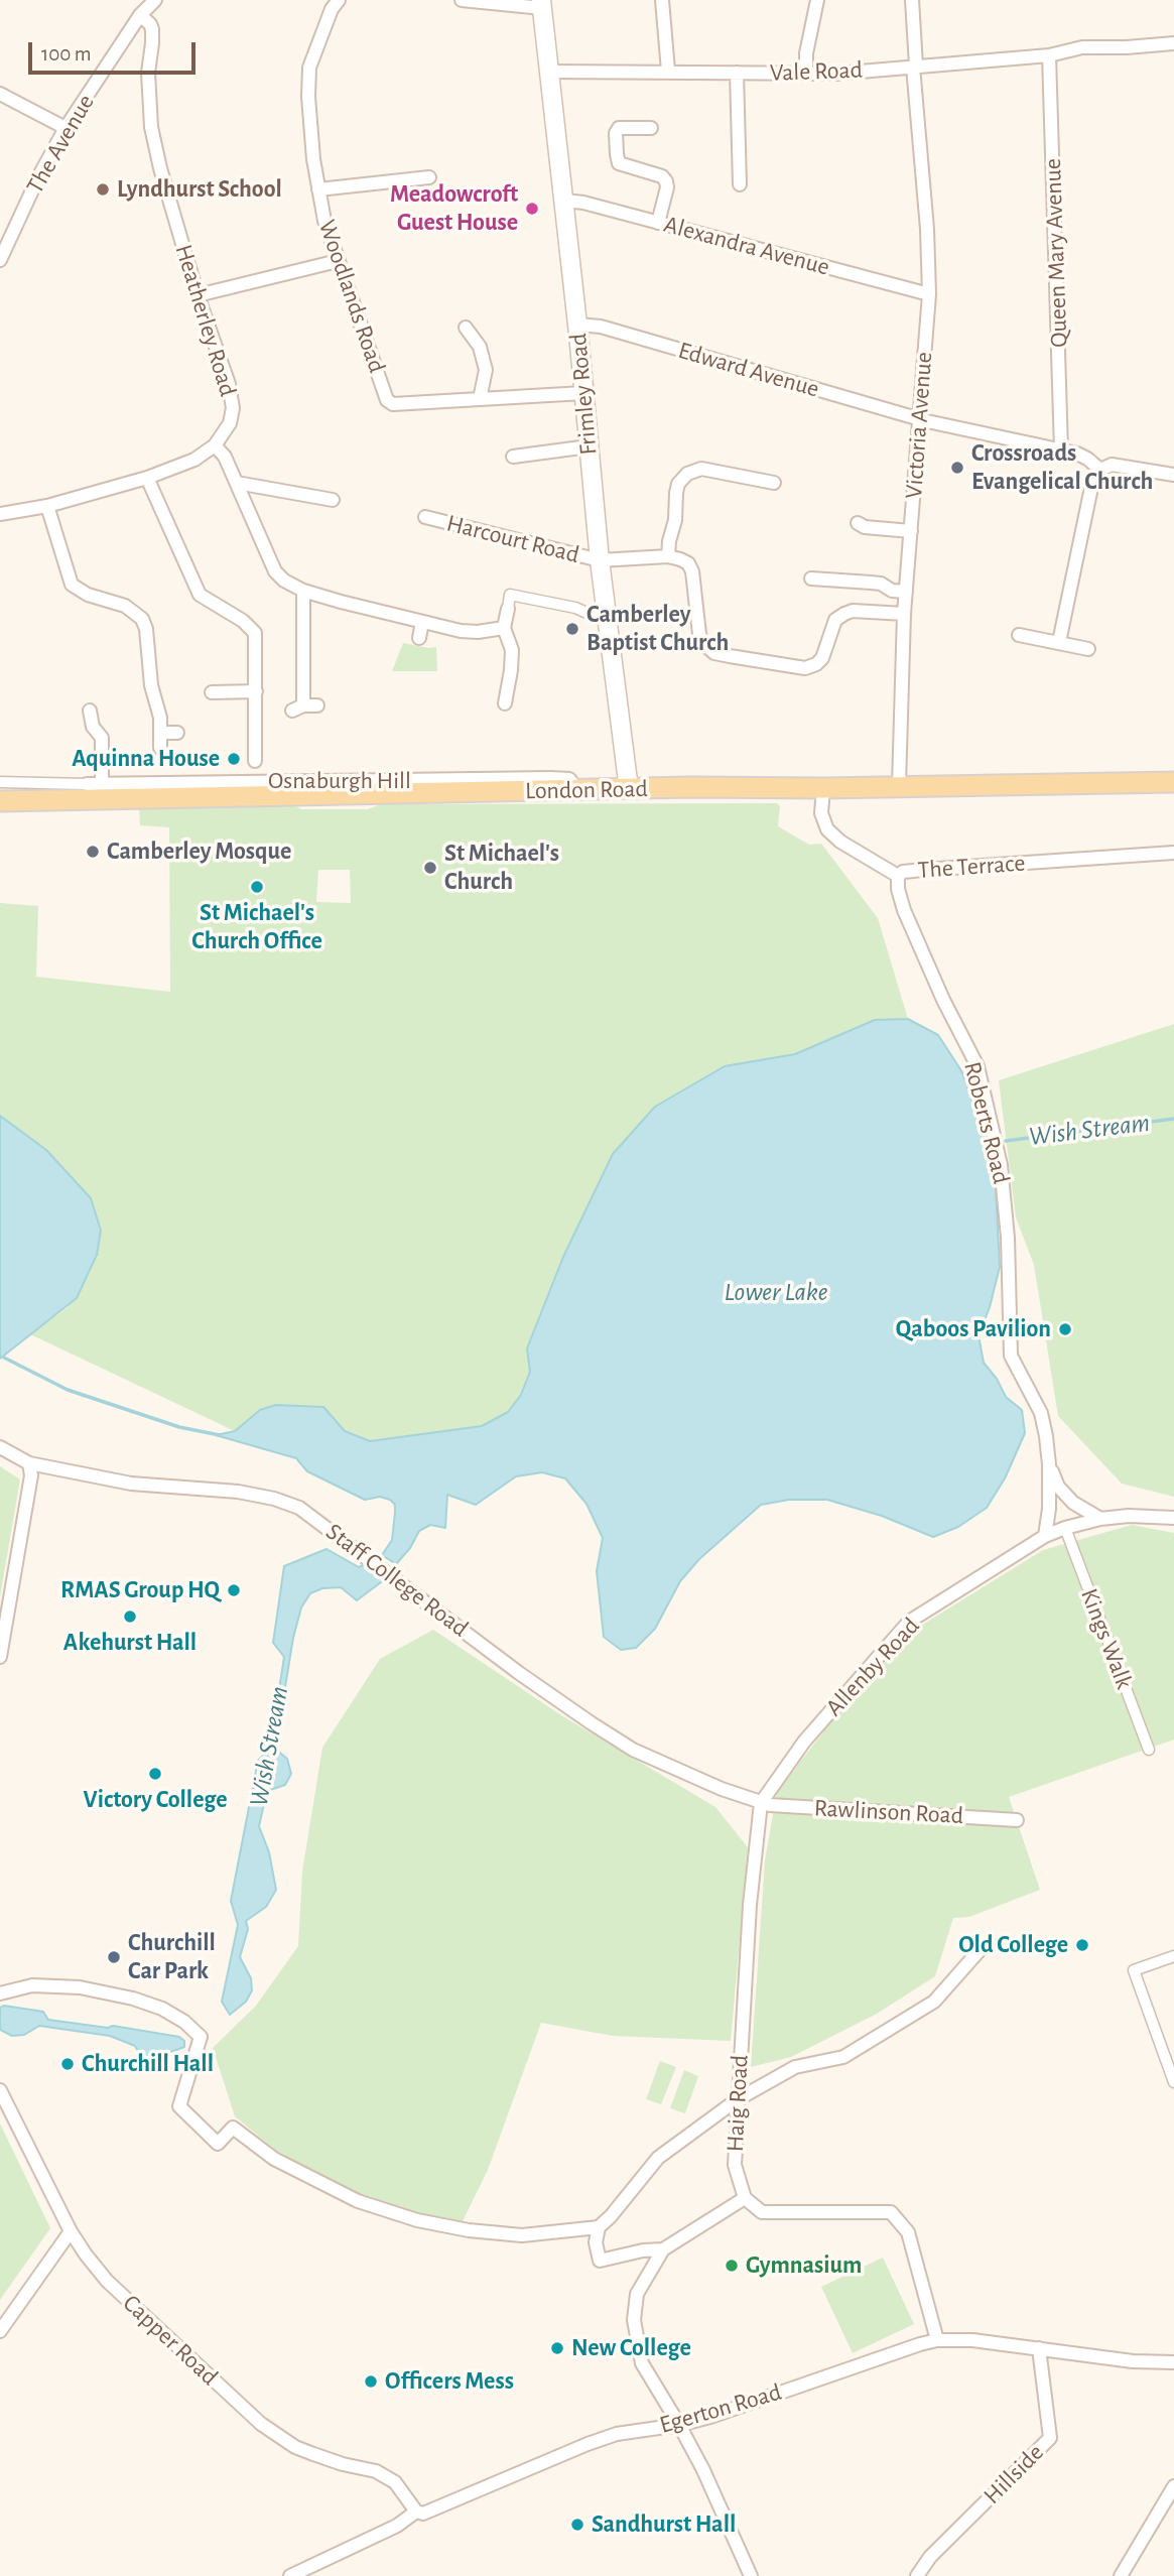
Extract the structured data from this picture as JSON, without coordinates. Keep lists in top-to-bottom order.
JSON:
{
  "streets": {
    "main road": ["Frimley Road", "London Road"],
    "street": [
      "Vale Road",
      "The Avenue",
      "Alexandra Avenue",
      "Queen Mary Avenue",
      "Woodlands Road",
      "Heatherley Road",
      "Edward Avenue",
      "Victoria Avenue",
      "Harcourt Road",
      "The Terrace",
      "Roberts Road",
      "Staff College Road",
      "Kings Walk",
      "Allenby Road",
      "Rawlinson Road",
      "Haig Road",
      "Capper Road",
      "Egerton Road",
      "Hillside"
    ]
  },
  "crossings": [
    ["Vale Road", "Queen Mary Avenue"],
    ["Vale Road", "Frimley Road"],
    ["Vale Road", "Victoria Avenue"],
    ["The Avenue", "Heatherley Road"],
    ["Alexandra Avenue", "Frimley Road"],
    ["Alexandra Avenue", "Victoria Avenue"],
    ["Woodlands Road", "Frimley Road"],
    ["Edward Avenue", "Frimley Road"],
    ["Edward Avenue", "Victoria Avenue"],
    ["Frimley Road", "Harcourt Road"],
    ["Frimley Road", "London Road"],
    ["Victoria Avenue", "London Road"],
    ["London Road", "The Terrace"],
    ["The Terrace", "Roberts Road"],
    ["Staff College Road", "Allenby Road"],
    ["Staff College Road", "Rawlinson Road"],
    ["Staff College Road", "Haig Road"],
    ["Allenby Road", "Rawlinson Road"],
    ["Allenby Road", "Haig Road"],
    ["Rawlinson Road", "Haig Road"],
    ["Capper Road", "Egerton Road"],
    ["Egerton Road", "Hillside"]
  ],
  "water": ["Wish Stream", "Lower Lake"],
  "places": [
    "Lyndhurst School",
    "Meadowcroft Guest House",
    "Crossroads Evangelical Church",
    "Camberley Baptist Church",
    "Aquinna House",
    "Camberley Mosque",
    "St Michael's Church",
    "St Michael's Church Office",
    "Qaboos Pavilion",
    "RMAS Group HQ",
    "Akehurst Hall",
    "Victory College",
    "Old College",
    "Churchill Car Park",
    "Churchill Hall",
    "Gymnasium",
    "New College",
    "Officers Mess",
    "Sandhurst Hall"
  ],
  "scale_bar": "100 m"
}
